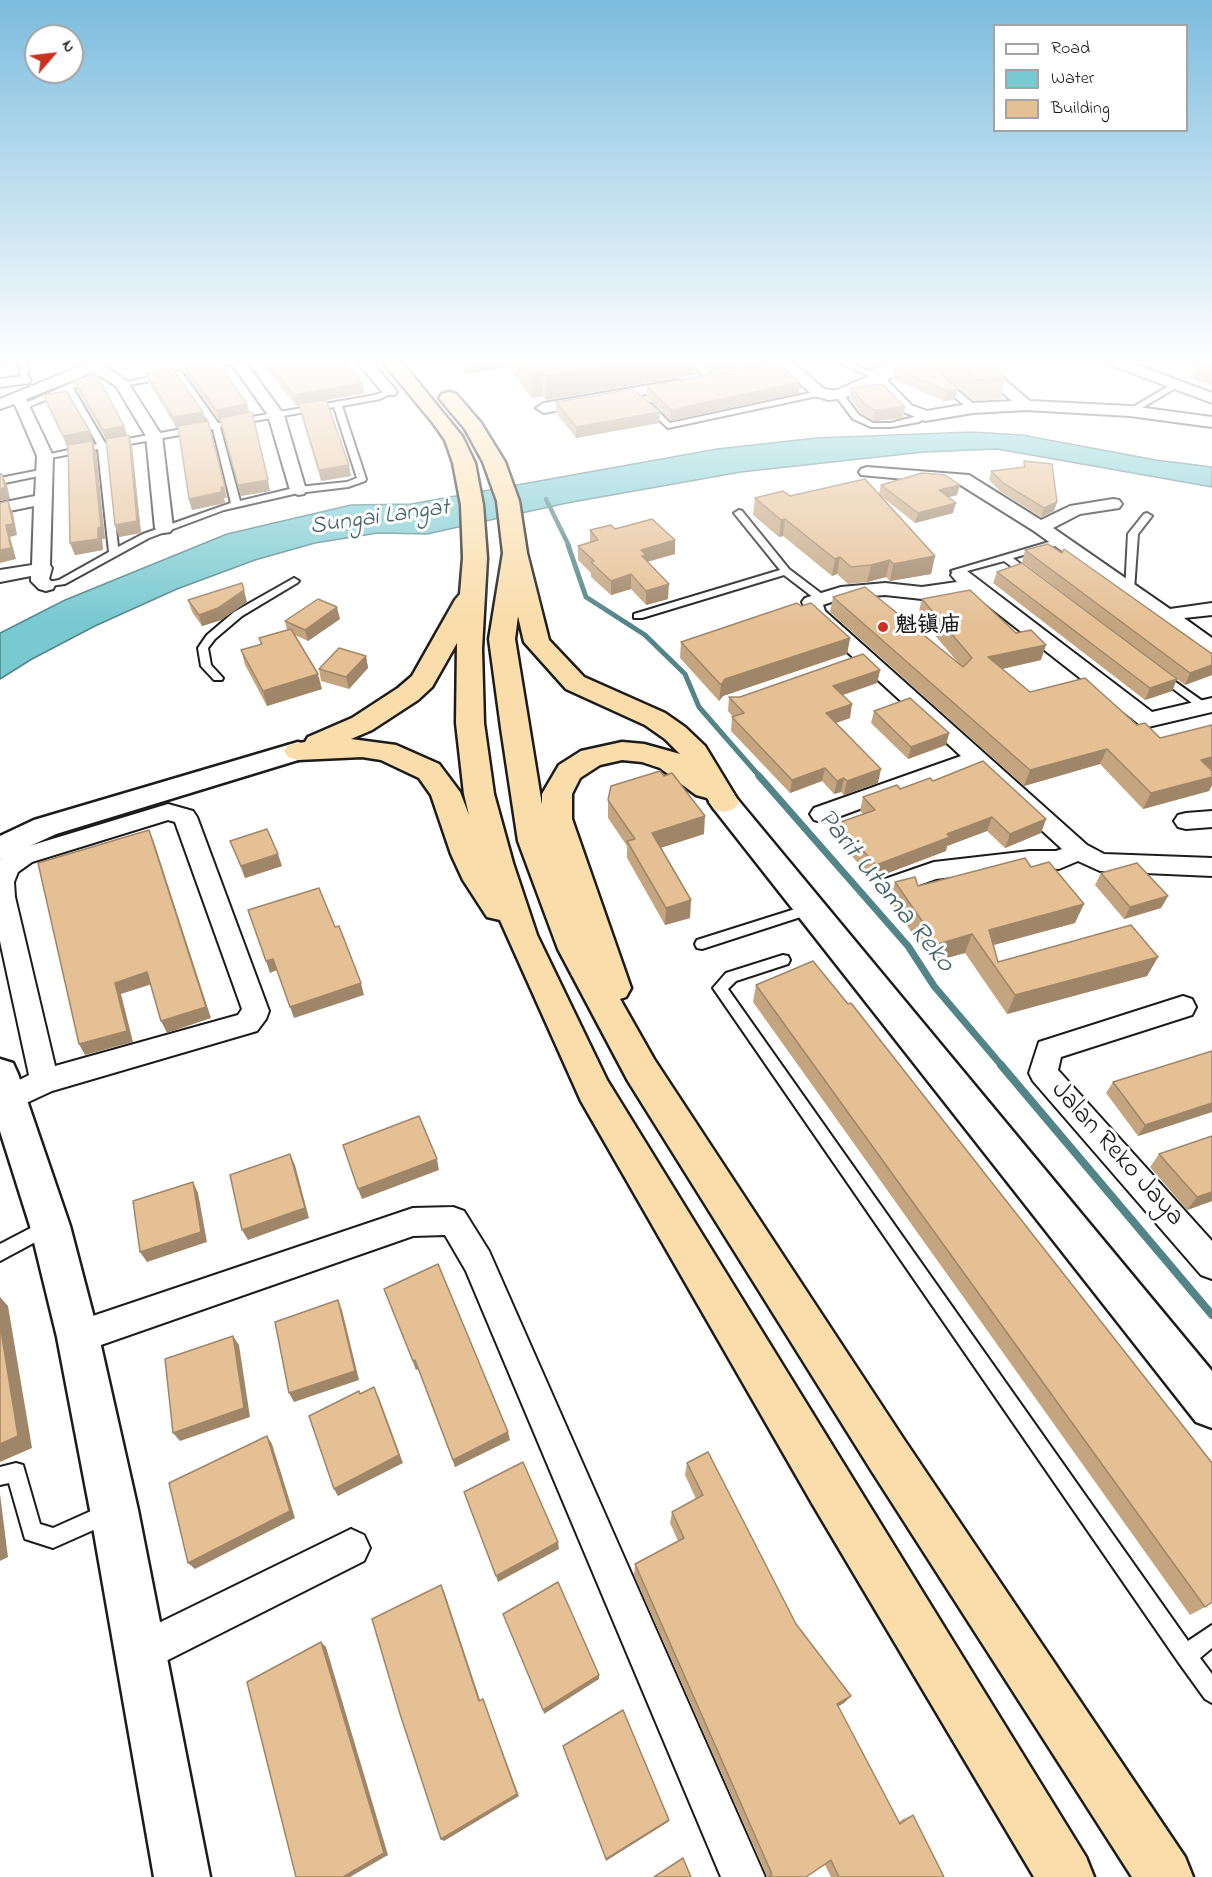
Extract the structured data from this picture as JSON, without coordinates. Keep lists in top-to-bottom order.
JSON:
{
  "streets": {
    "street": ["Jalan Reko Jaya"]
  },
  "water": ["Sungai Langat", "Parit Utama Reko"],
  "places": ["魁镇庙"],
  "legend": ["Road", "Water", "Building"],
  "north": "top right"
}
